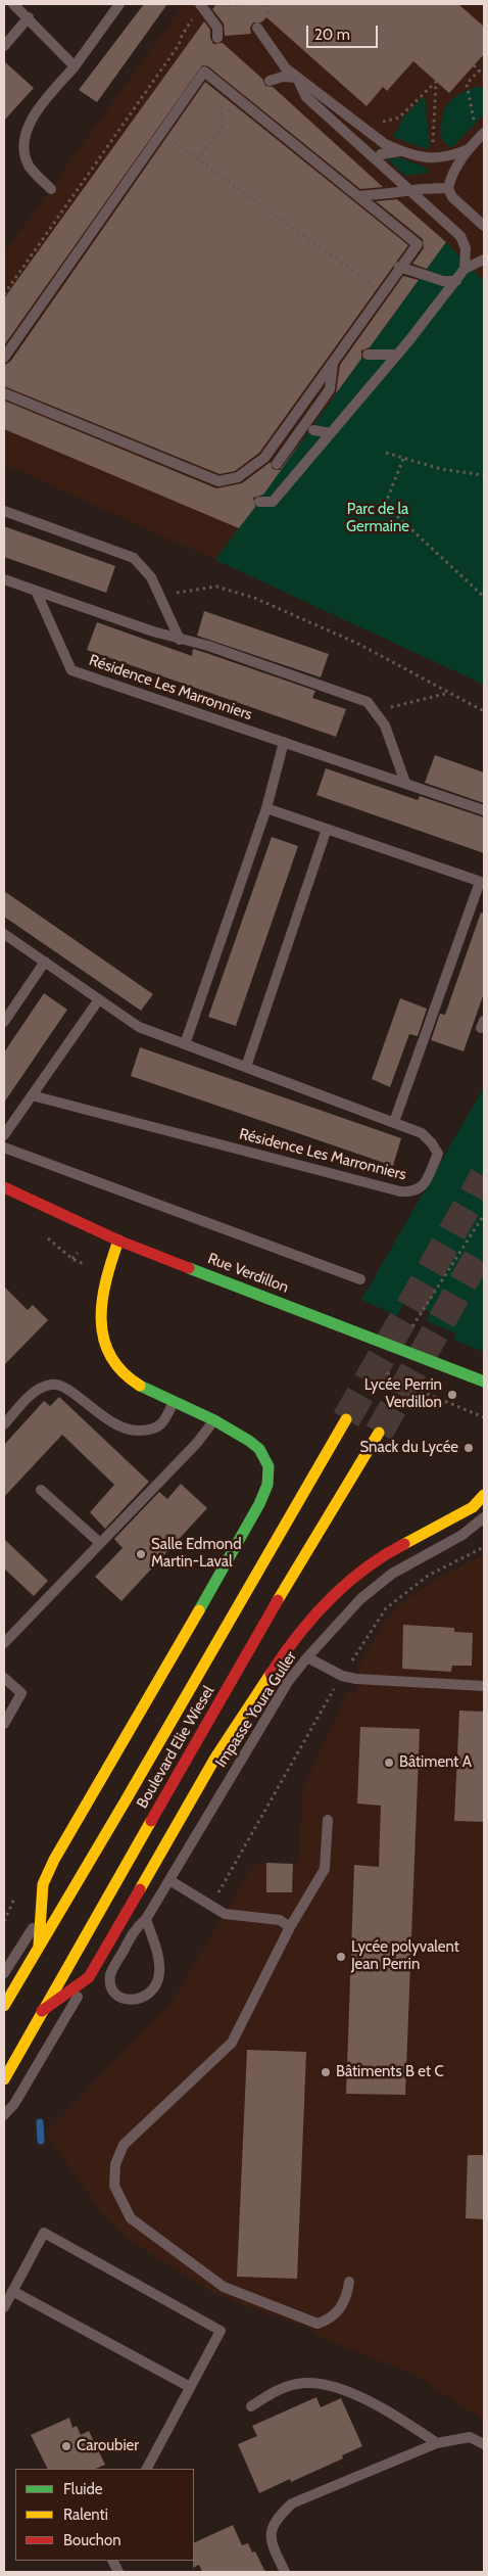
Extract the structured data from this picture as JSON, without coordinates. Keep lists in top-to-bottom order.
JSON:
{
  "streets": {
    "main road": ["Rue Verdillon", "Boulevard Elie Wiesel"],
    "lane": ["Résidence Les Marronniers", "Impasse Youra Guller"]
  },
  "parks": ["Parc de la Germaine"],
  "places": [
    "Lycée Perrin Verdillon",
    "Snack du Lycée",
    "Salle Edmond Martin-Laval",
    "Bâtiment A",
    "Lycée polyvalent Jean Perrin",
    "Bâtiments B et C",
    "Caroubier"
  ],
  "legend": ["Fluide", "Ralenti", "Bouchon"],
  "scale_bar": "20 m"
}
